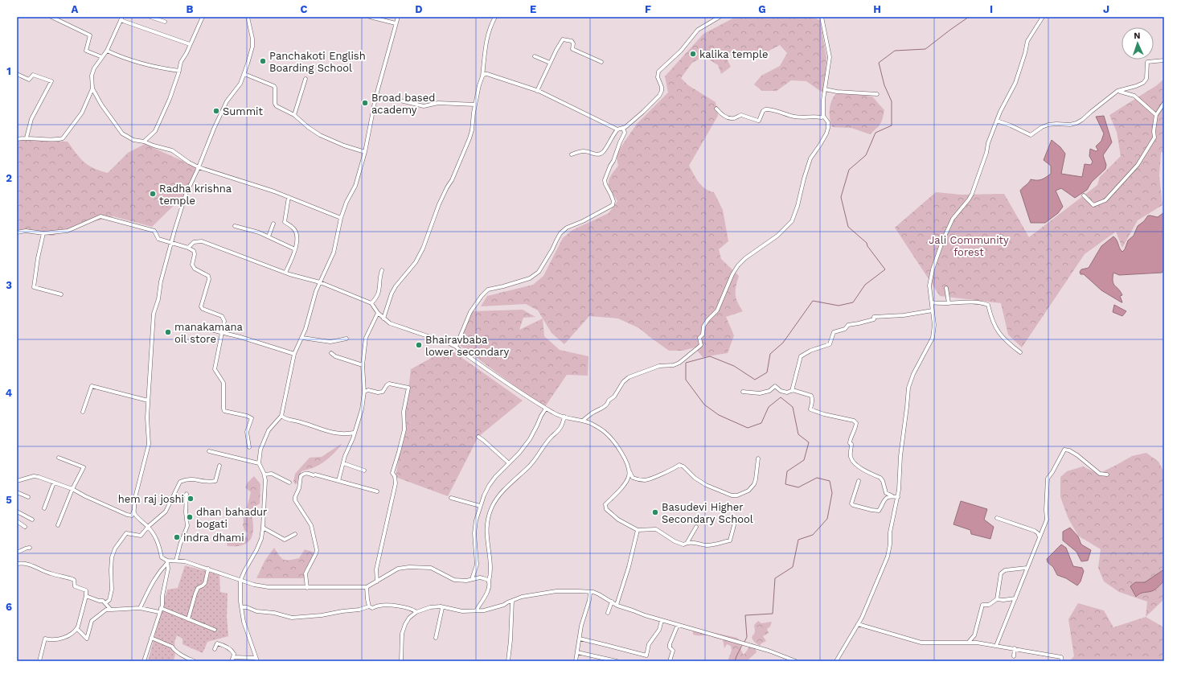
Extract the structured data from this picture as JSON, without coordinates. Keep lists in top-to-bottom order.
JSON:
{
  "parks": ["Jali Community forest"],
  "places": [
    "kalika temple",
    "Panchakoti English Boarding School",
    "Broad based academy",
    "Summit",
    "Radha krishna temple",
    "manakamana oil store",
    "Bhairavbaba lower secondary",
    "hem raj joshi",
    "Basudevi Higher Secondary School",
    "dhan bahadur bogati",
    "indra dhami"
  ],
  "north": "top",
  "grid": {
    "columns": [
      "A",
      "B",
      "C",
      "D",
      "E",
      "F",
      "G",
      "H",
      "I",
      "J"
    ],
    "rows": [
      "1",
      "2",
      "3",
      "4",
      "5",
      "6"
    ]
  }
}
